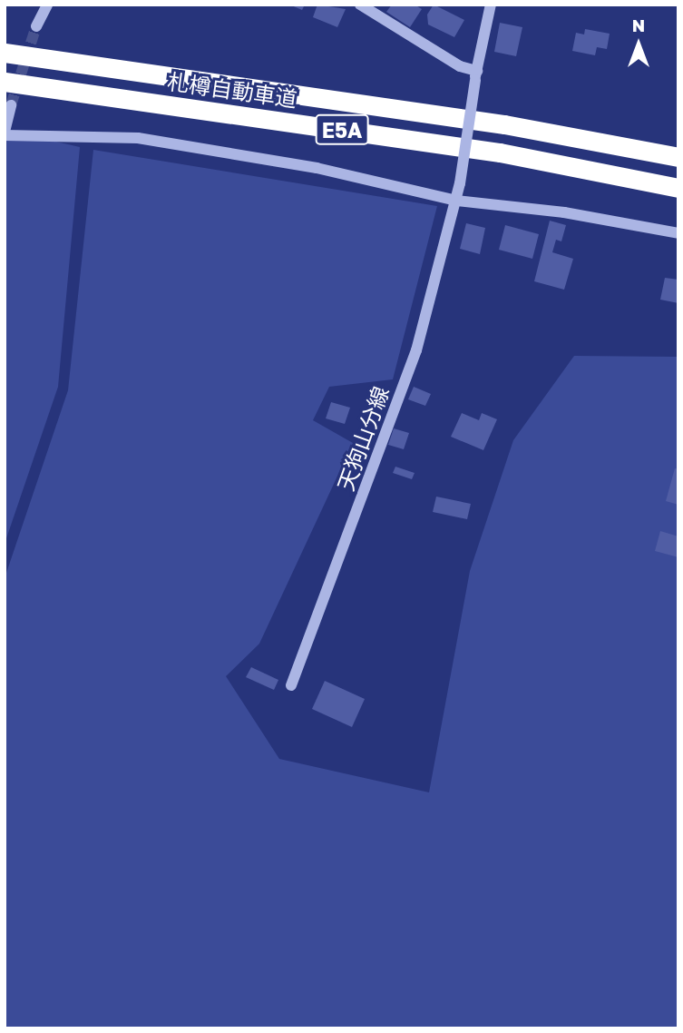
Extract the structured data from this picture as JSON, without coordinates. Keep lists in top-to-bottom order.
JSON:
{
  "streets": {
    "highway": ["札樽自動車道", "E5A"],
    "street": ["天狗山分線"]
  },
  "north": "top"
}
